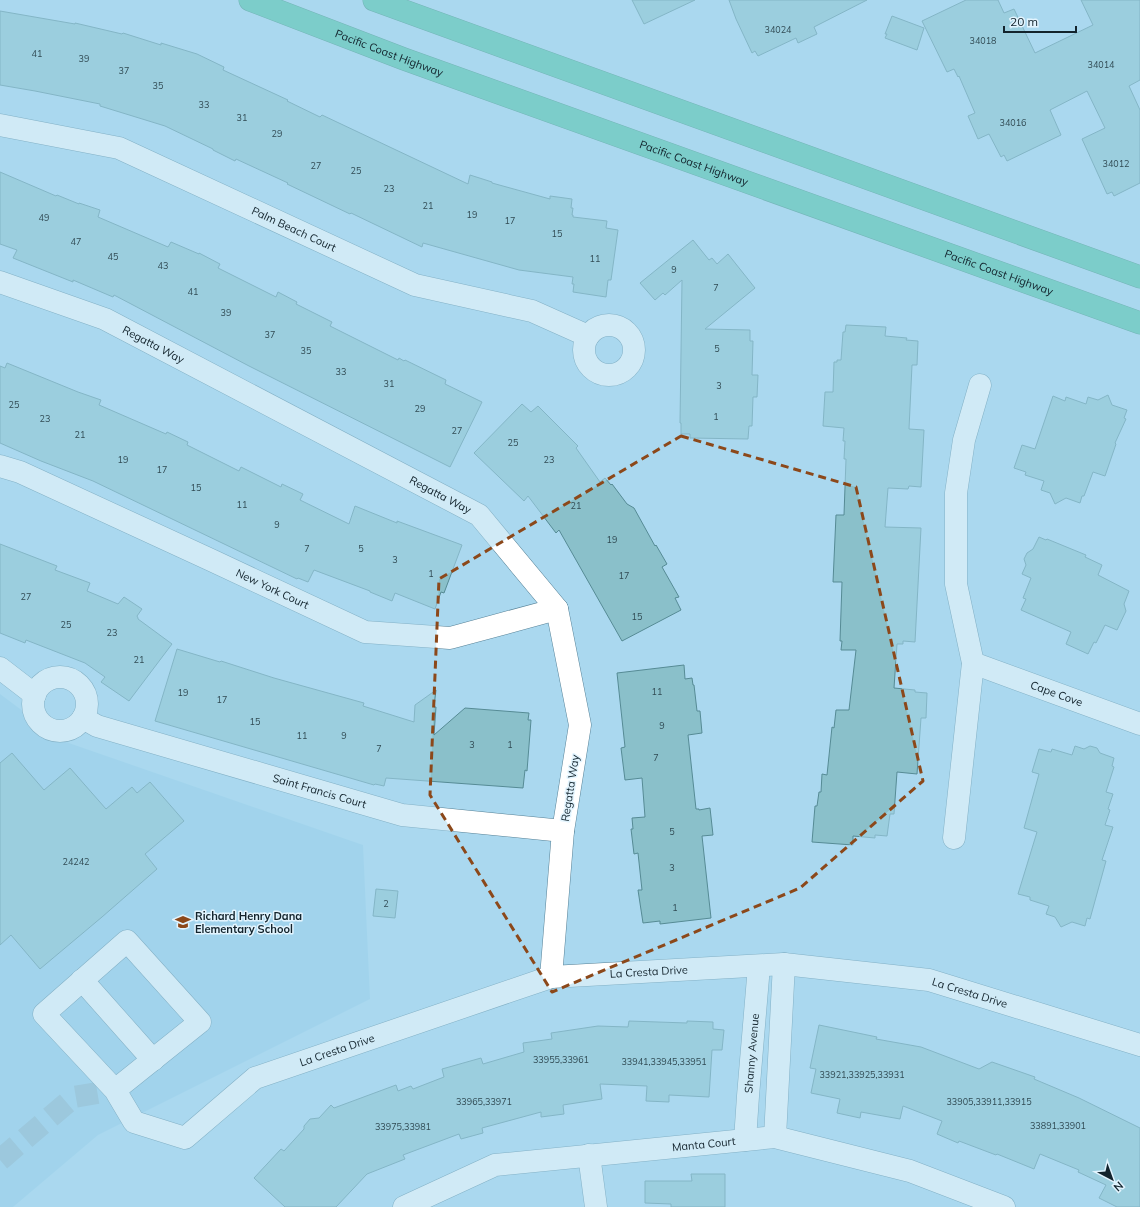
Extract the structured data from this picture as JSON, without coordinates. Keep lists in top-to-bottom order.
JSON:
{
  "streets": {
    "highway": ["Pacific Coast Highway"],
    "street": [
      "Palm Beach Court",
      "Regatta Way",
      "New York Court",
      "Cape Cove",
      "Saint Francis Court",
      "La Cresta Drive",
      "Shanny Avenue",
      "Manta Court"
    ]
  },
  "crossings": [
    ["Regatta Way", "New York Court"],
    ["Regatta Way", "Saint Francis Court"],
    ["Regatta Way", "La Cresta Drive"],
    ["La Cresta Drive", "Shanny Avenue"],
    ["Shanny Avenue", "Manta Court"]
  ],
  "places": {
    "school or university": ["Richard Henry Dana Elementary School"]
  },
  "house_numbers": [
    "34024",
    "34018",
    "41",
    "39",
    "34014",
    "37",
    "35",
    "33",
    "31",
    "34016",
    "29",
    "34012",
    "27",
    "25",
    "23",
    "21",
    "19",
    "49",
    "17",
    "15",
    "47",
    "45",
    "11",
    "43",
    "9",
    "7",
    "41",
    "39",
    "37",
    "5",
    "35",
    "33",
    "31",
    "3",
    "25",
    "29",
    "1",
    "23",
    "27",
    "21",
    "25",
    "19",
    "23",
    "17",
    "15",
    "11",
    "21",
    "9",
    "19",
    "7",
    "5",
    "3",
    "1",
    "17",
    "27",
    "15",
    "25",
    "23",
    "21",
    "11",
    "19",
    "17",
    "15",
    "9",
    "11",
    "9",
    "3",
    "1",
    "7",
    "7",
    "5",
    "24242",
    "3",
    "2",
    "1",
    "33955,33961",
    "33941,33945,33951",
    "33921,33925,33931",
    "33965,33971",
    "33905,33911,33915",
    "33891,33901",
    "33975,33981"
  ],
  "scale_bar": "20 m",
  "north": "bottom right"
}
